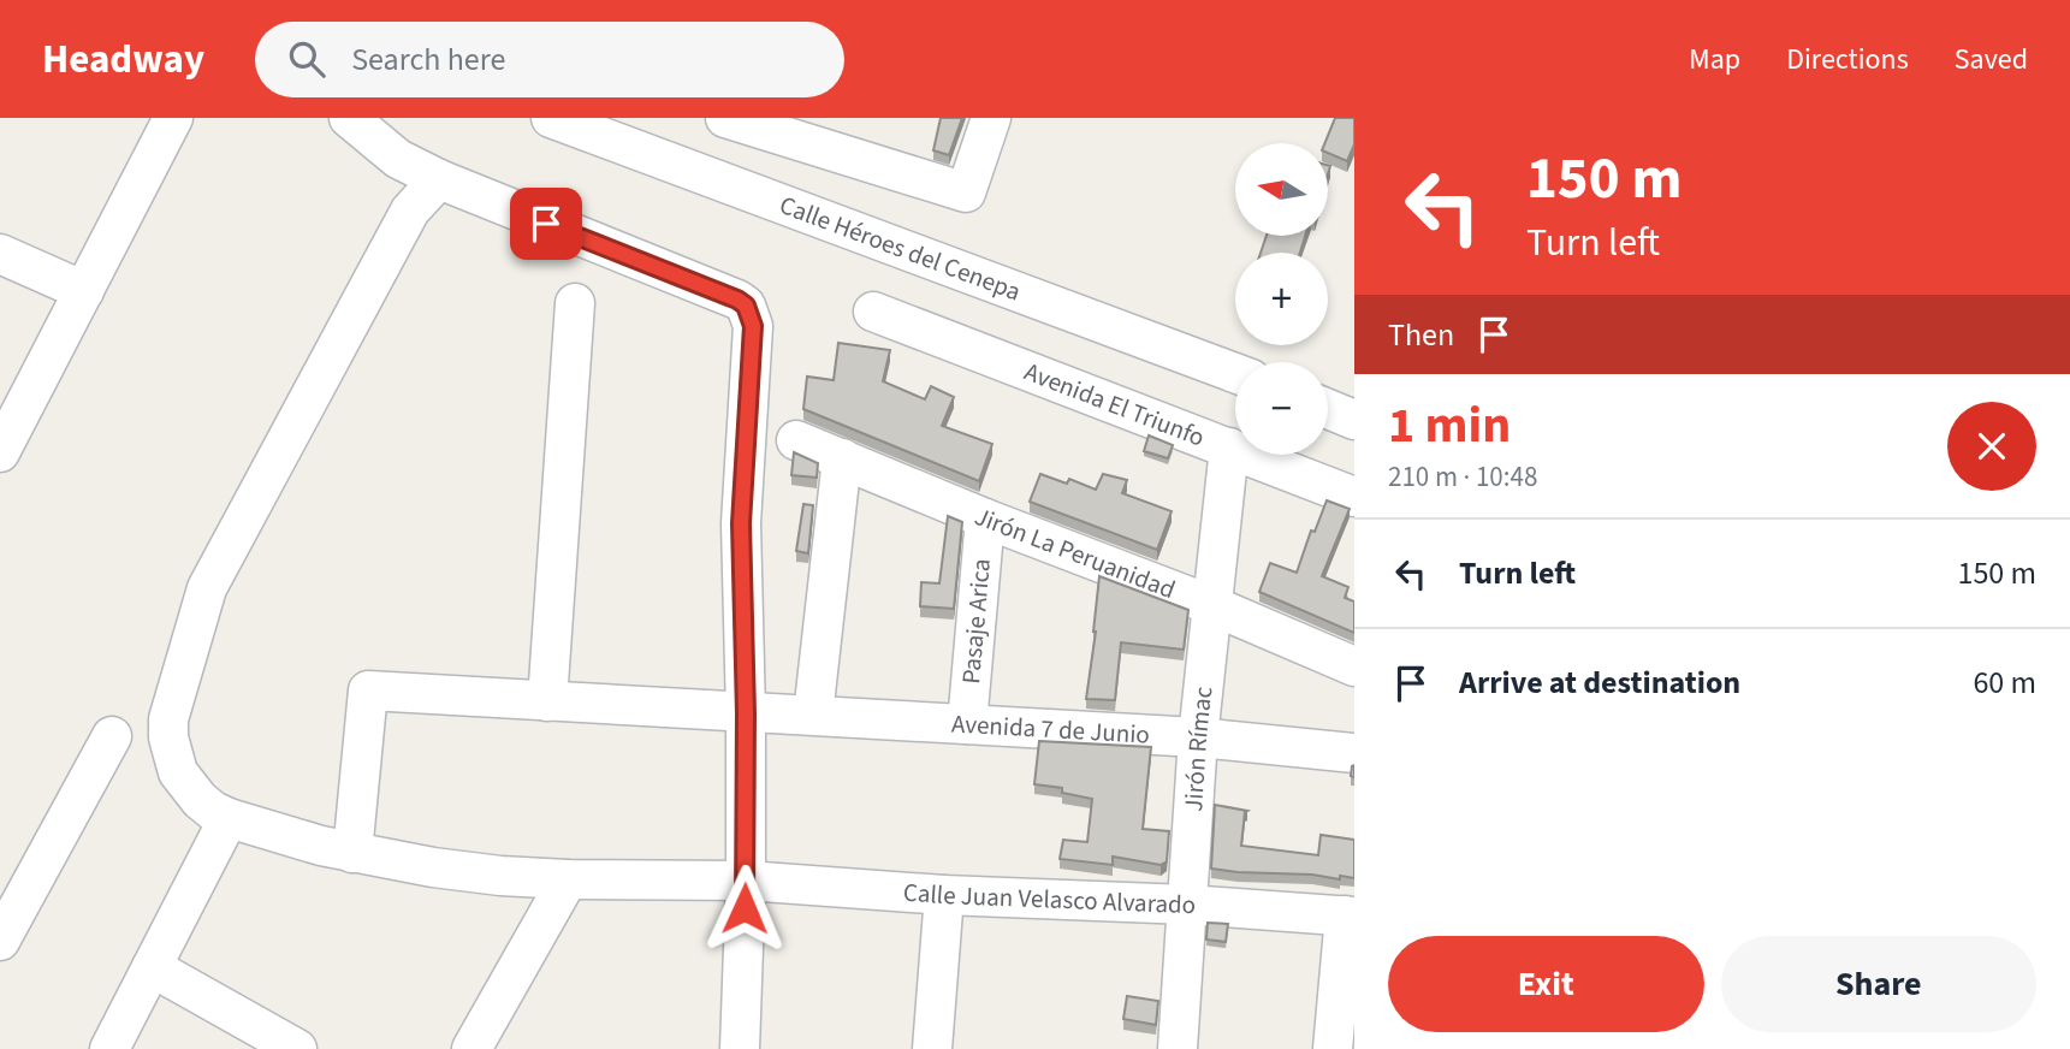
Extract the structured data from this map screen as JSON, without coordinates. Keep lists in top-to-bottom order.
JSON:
{
  "streets": {
    "street": [
      "Calle Héroes del Cenepa",
      "Avenida El Triunfo",
      "Jirón La Peruanidad",
      "Pasaje Arica",
      "Avenida 7 de Junio",
      "Jirón Rímac",
      "Calle Juan Velasco Alvarado"
    ]
  },
  "crossings": [
    ["Avenida El Triunfo", "Jirón Rímac"],
    ["Jirón La Peruanidad", "Pasaje Arica"],
    ["Jirón La Peruanidad", "Jirón Rímac"],
    ["Pasaje Arica", "Avenida 7 de Junio"],
    ["Avenida 7 de Junio", "Jirón Rímac"],
    ["Avenida 7 de Junio", "Calle Juan Velasco Alvarado"],
    ["Jirón Rímac", "Calle Juan Velasco Alvarado"]
  ],
  "north": "left",
  "page": {
    "header": "Headway",
    "search": "Search here",
    "nav": ["Map", "Directions", "Saved"],
    "turn": ["150 m", "Turn left"],
    "map_buttons": ["+", "−"],
    "then": "Then",
    "heading": ["1 min", "210 m · 10:48"],
    "list": [
      {
        "name": "Turn left",
        "value": "150 m"
      },
      {
        "name": "Arrive at destination",
        "value": "60 m"
      }
    ],
    "buttons": ["Exit", "Share"]
  }
}
